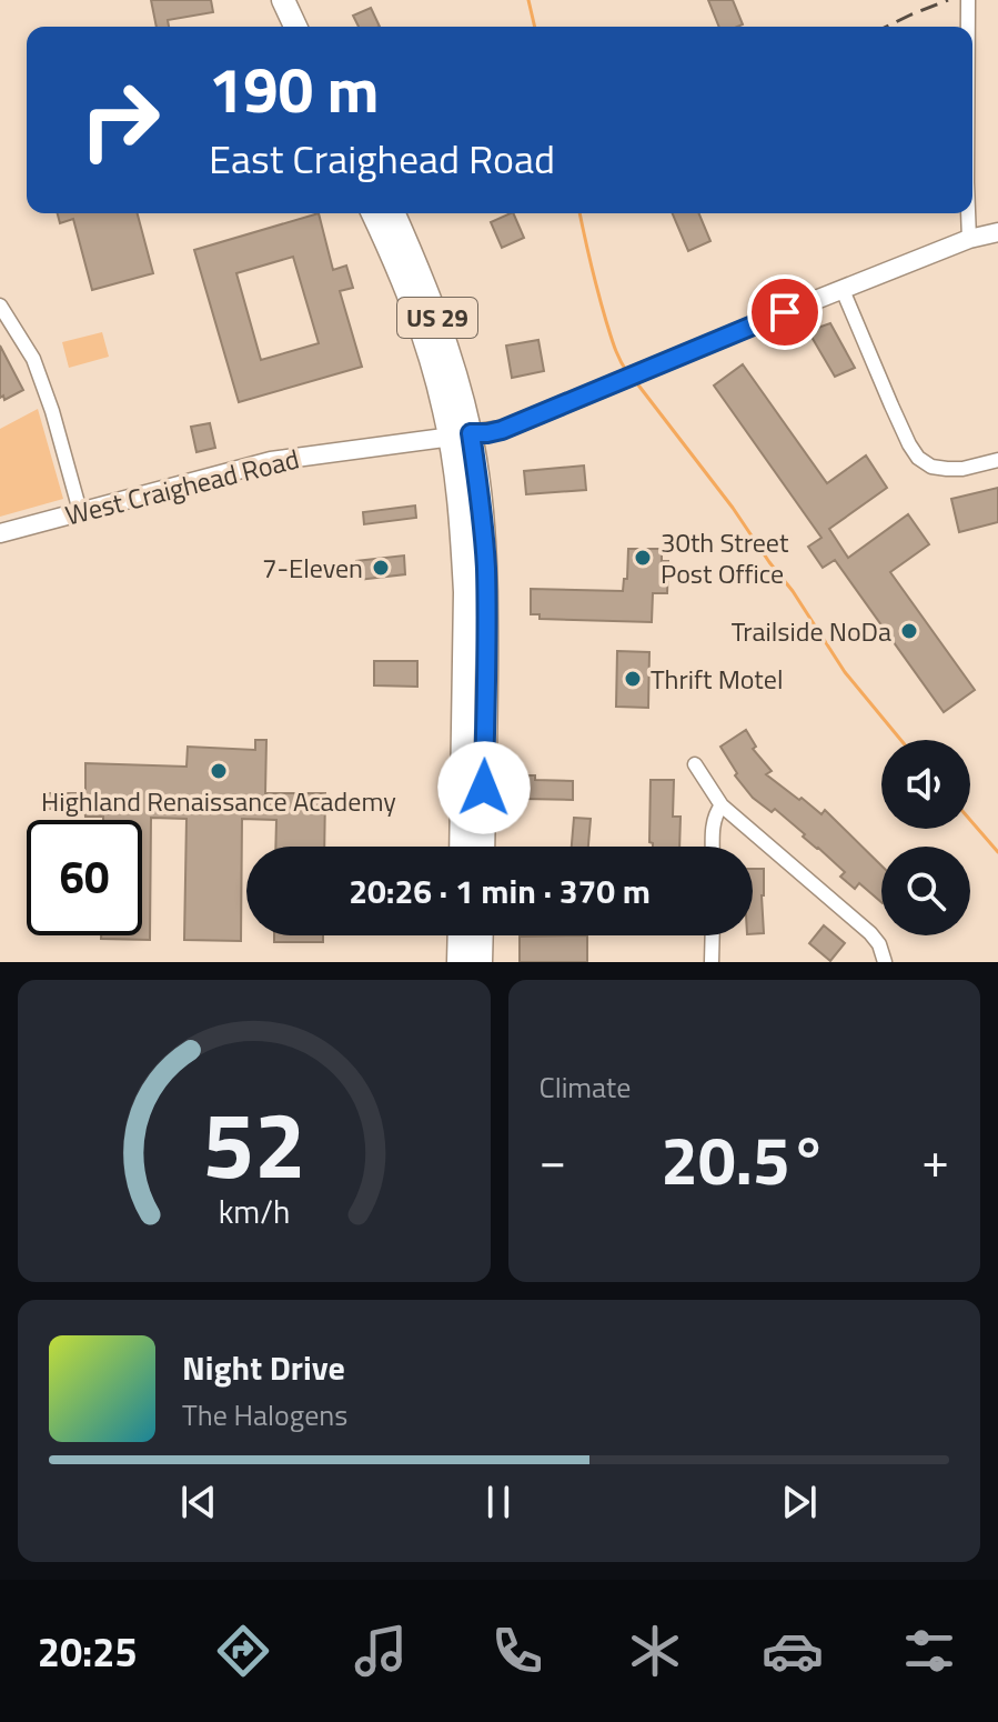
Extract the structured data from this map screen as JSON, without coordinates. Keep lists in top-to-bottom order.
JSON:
{
  "streets": {
    "main road": ["US 29"],
    "street": ["West Craighead Road"]
  },
  "crossings": [
    ["US 29", "West Craighead Road"]
  ],
  "places": [
    "30th Street Post Office",
    "7-Eleven",
    "Trailside NoDa",
    "Thrift Motel",
    "Highland Renaissance Academy"
  ],
  "page": {
    "turn": ["190 m", "East Craighead Road"],
    "limit": "60",
    "trip": "20:26 · 1 min · 370 m",
    "tile": "Climate",
    "heat": ["−", "20.5°", "+"],
    "song": ["Night Drive", "The Halogens"],
    "tabs": "20:25",
    "gauge": ["52", "km/h"]
  }
}
